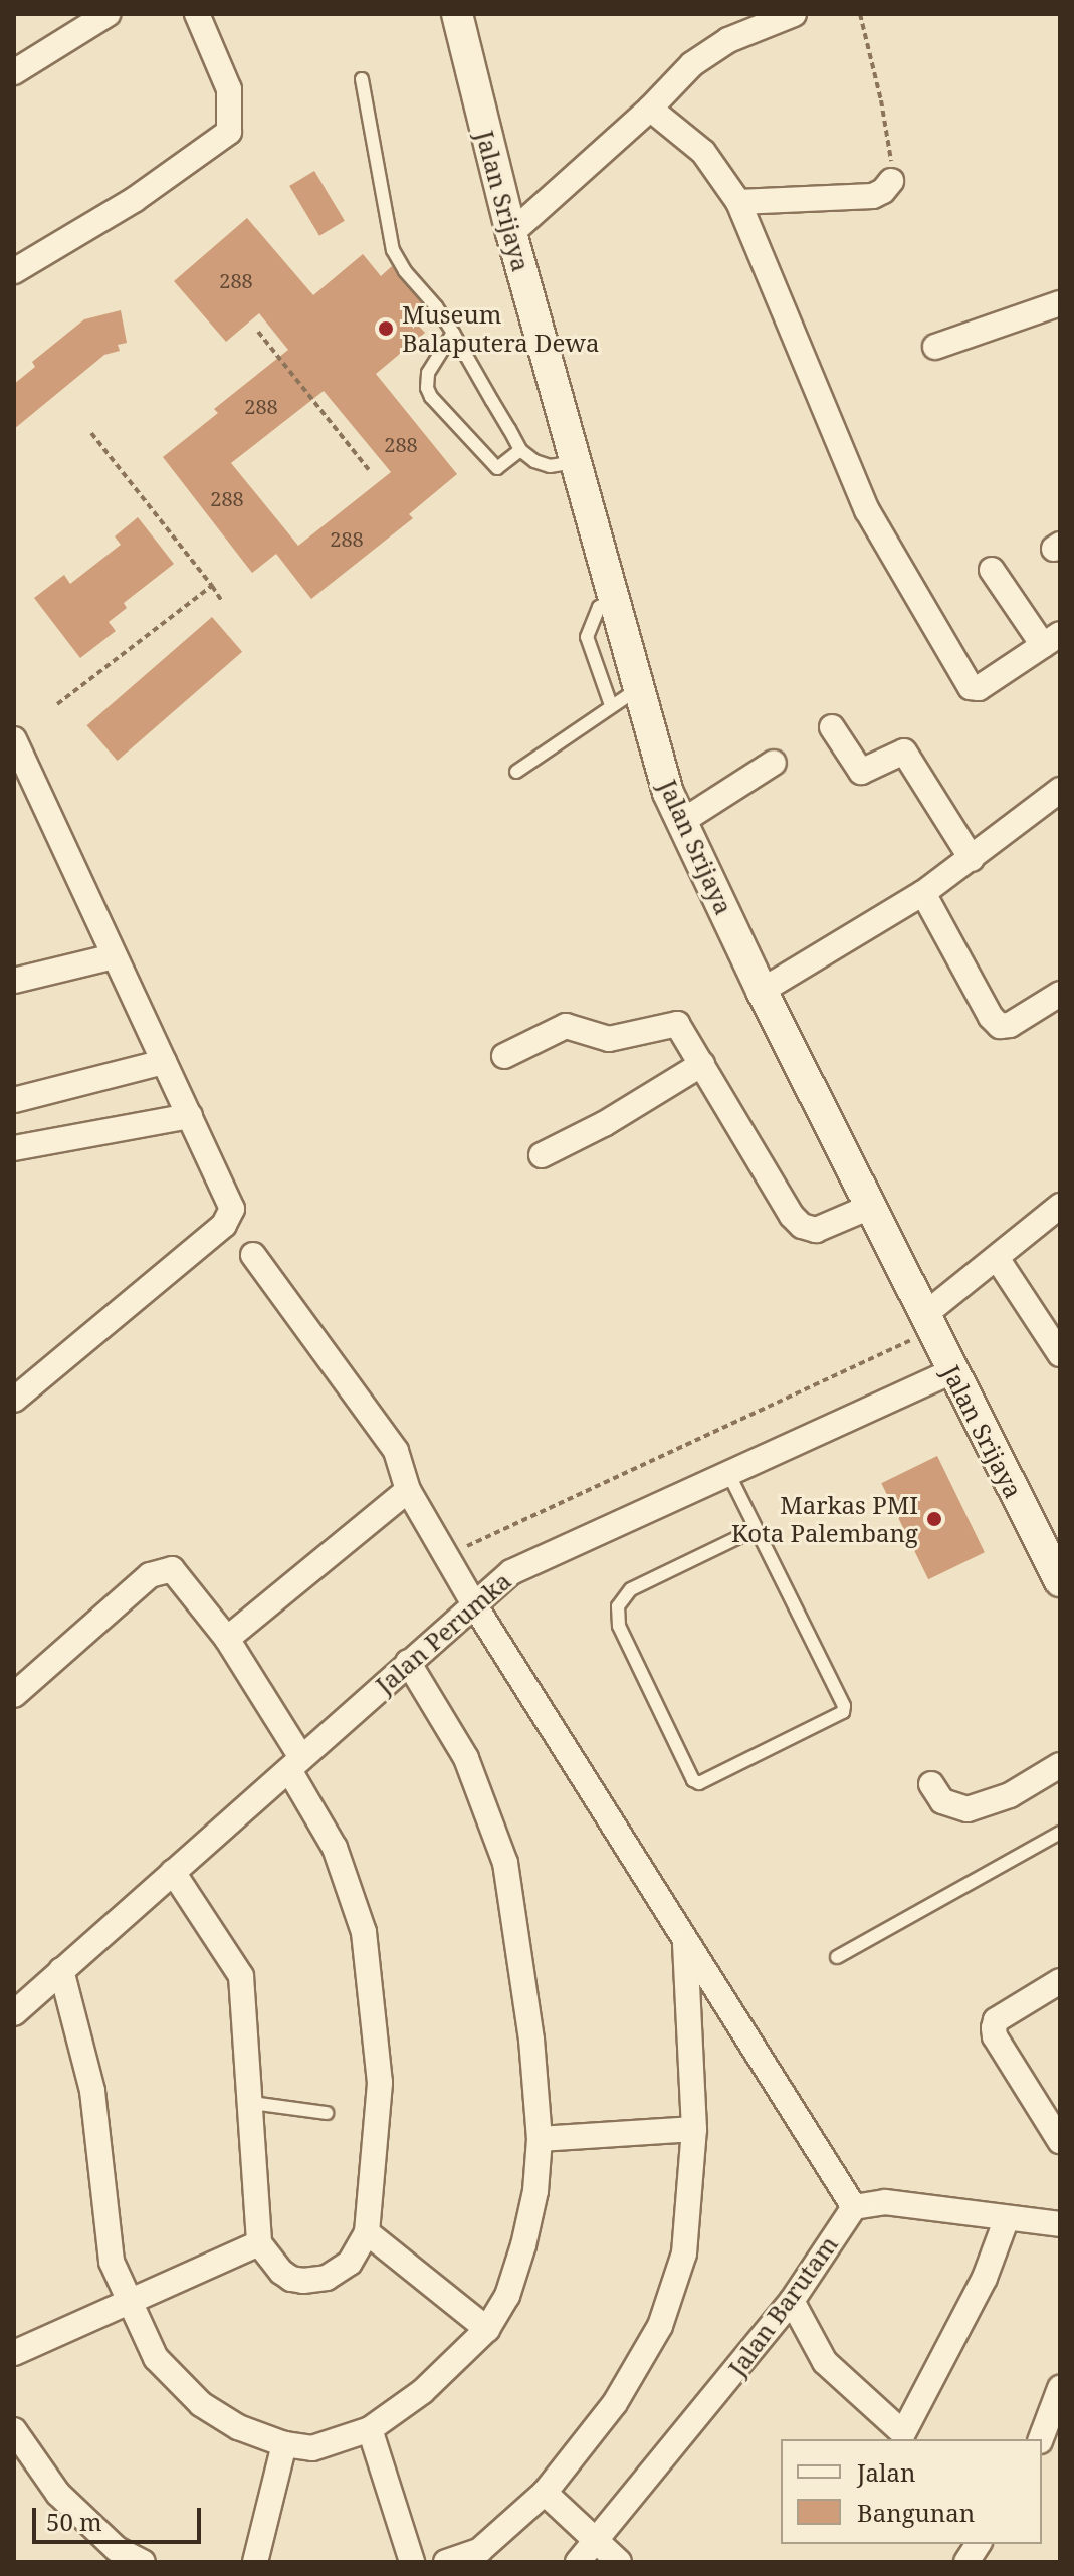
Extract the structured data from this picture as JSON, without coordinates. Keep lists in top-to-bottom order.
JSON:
{
  "streets": {
    "street": ["Jalan Srijaya", "Jalan Perumka", "Jalan Barutam"]
  },
  "crossings": [
    ["Jalan Srijaya", "Jalan Perumka"]
  ],
  "places": ["Museum Balaputera Dewa", "Markas PMI Kota Palembang"],
  "house_numbers": [
    "288",
    "288",
    "288",
    "288",
    "288"
  ],
  "legend": ["Jalan", "Bangunan"],
  "scale_bar": "50 m"
}
